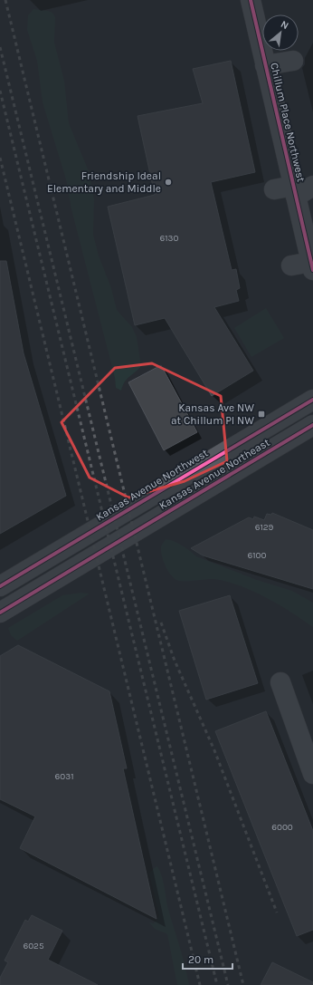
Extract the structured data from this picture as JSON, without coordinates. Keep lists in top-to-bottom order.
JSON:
{
  "streets": {
    "street": ["Chillum Place Northwest", "Kansas Avenue Northeast", "Kansas Avenue Northwest"]
  },
  "places": {
    "other": ["Friendship Ideal Elementary and Middle"],
    "transit": ["Kansas Ave NW at Chillum Pl NW"]
  },
  "house_numbers": [
    "6130",
    "6129",
    "6100",
    "6031",
    "6000",
    "6025"
  ],
  "scale_bar": "20 m",
  "north": "top right"
}
